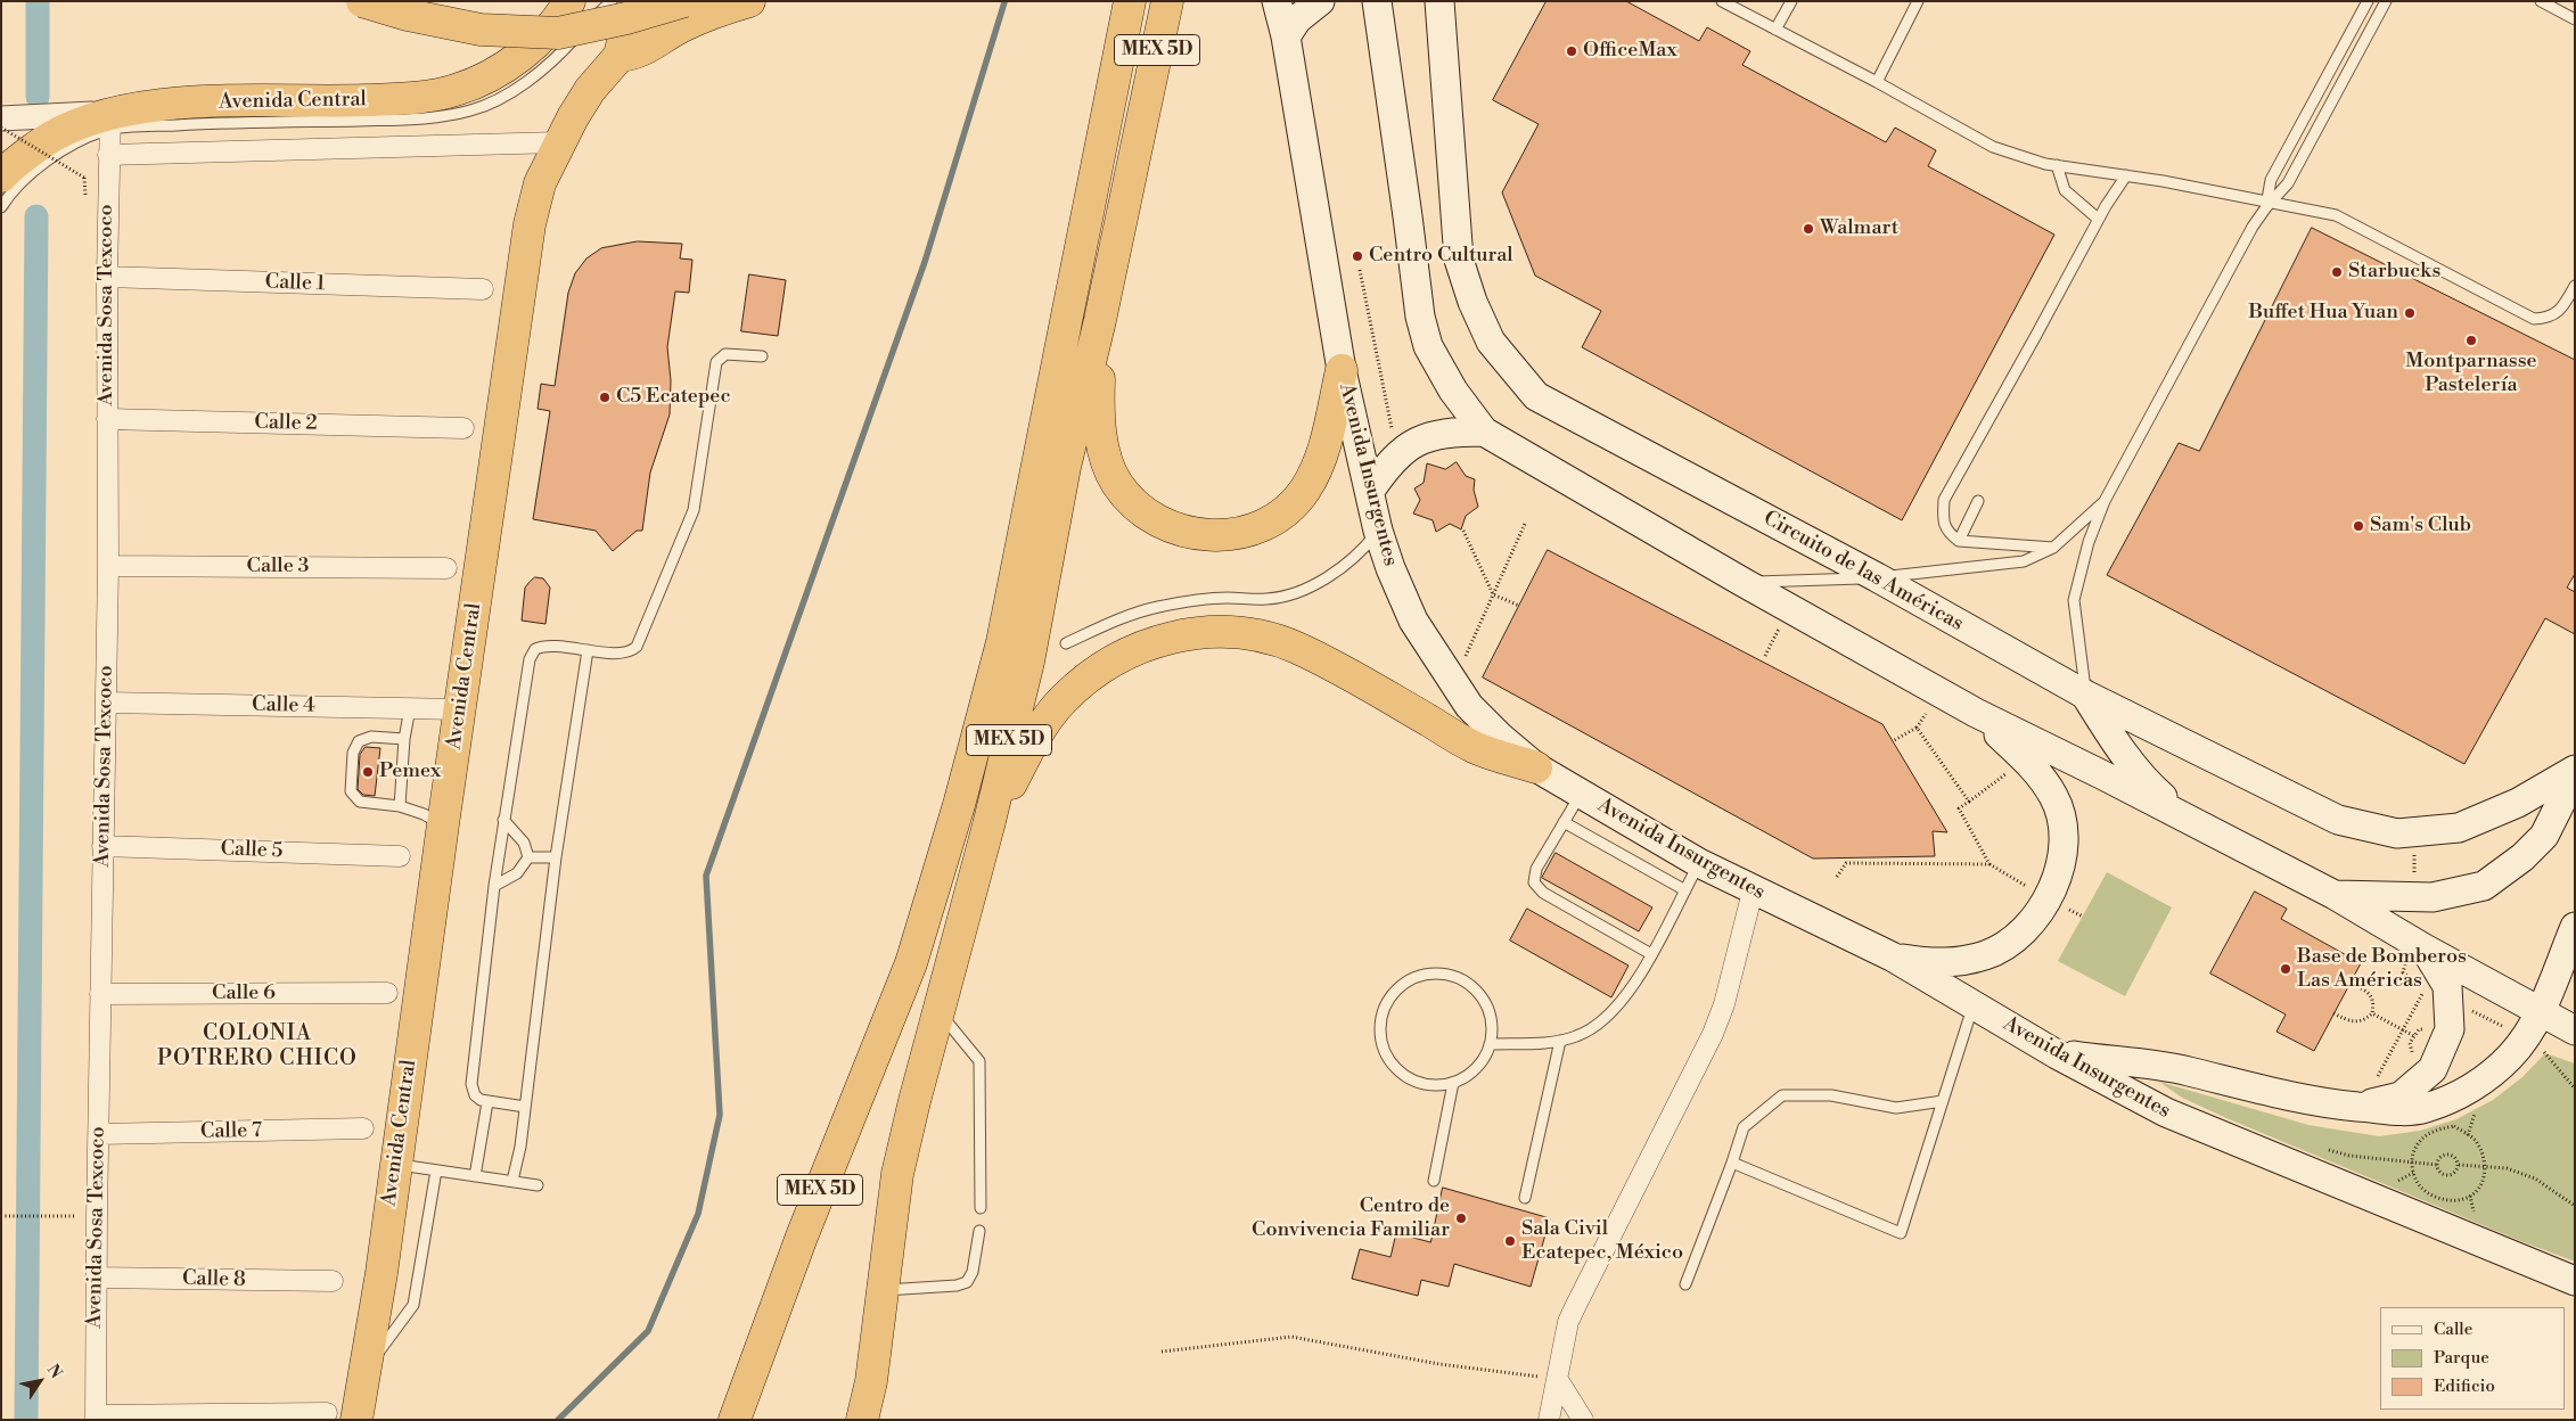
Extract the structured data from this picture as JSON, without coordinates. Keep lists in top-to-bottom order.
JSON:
{
  "streets": {
    "highway": ["MEX 5D", "Avenida Central"],
    "main road": ["Avenida Insurgentes", "Circuito de las Américas"],
    "street": [
      "Calle 1",
      "Avenida Sosa Texcoco",
      "Calle 2",
      "Calle 3",
      "Calle 4",
      "Calle 5",
      "Calle 6",
      "Calle 7",
      "Calle 8"
    ]
  },
  "crossings": [
    ["Avenida Central", "Avenida Sosa Texcoco"],
    ["Avenida Central", "Calle 4"],
    ["Calle 1", "Avenida Sosa Texcoco"],
    ["Avenida Sosa Texcoco", "Calle 2"],
    ["Avenida Sosa Texcoco", "Calle 3"],
    ["Avenida Sosa Texcoco", "Calle 4"],
    ["Avenida Sosa Texcoco", "Calle 5"],
    ["Avenida Sosa Texcoco", "Calle 6"],
    ["Avenida Sosa Texcoco", "Calle 7"],
    ["Avenida Sosa Texcoco", "Calle 8"]
  ],
  "districts": ["COLONIA POTRERO CHICO"],
  "places": [
    "OfficeMax",
    "Walmart",
    "Centro Cultural",
    "Starbucks",
    "Buffet Hua Yuan",
    "Montparnasse Pastelería",
    "C5 Ecatepec",
    "Sam's Club",
    "Pemex",
    "Base de Bomberos Las Américas",
    "Centro de Convivencia Familiar",
    "Sala Civil Ecatepec, México"
  ],
  "legend": ["Calle", "Parque", "Edificio"],
  "north": "top right"
}
